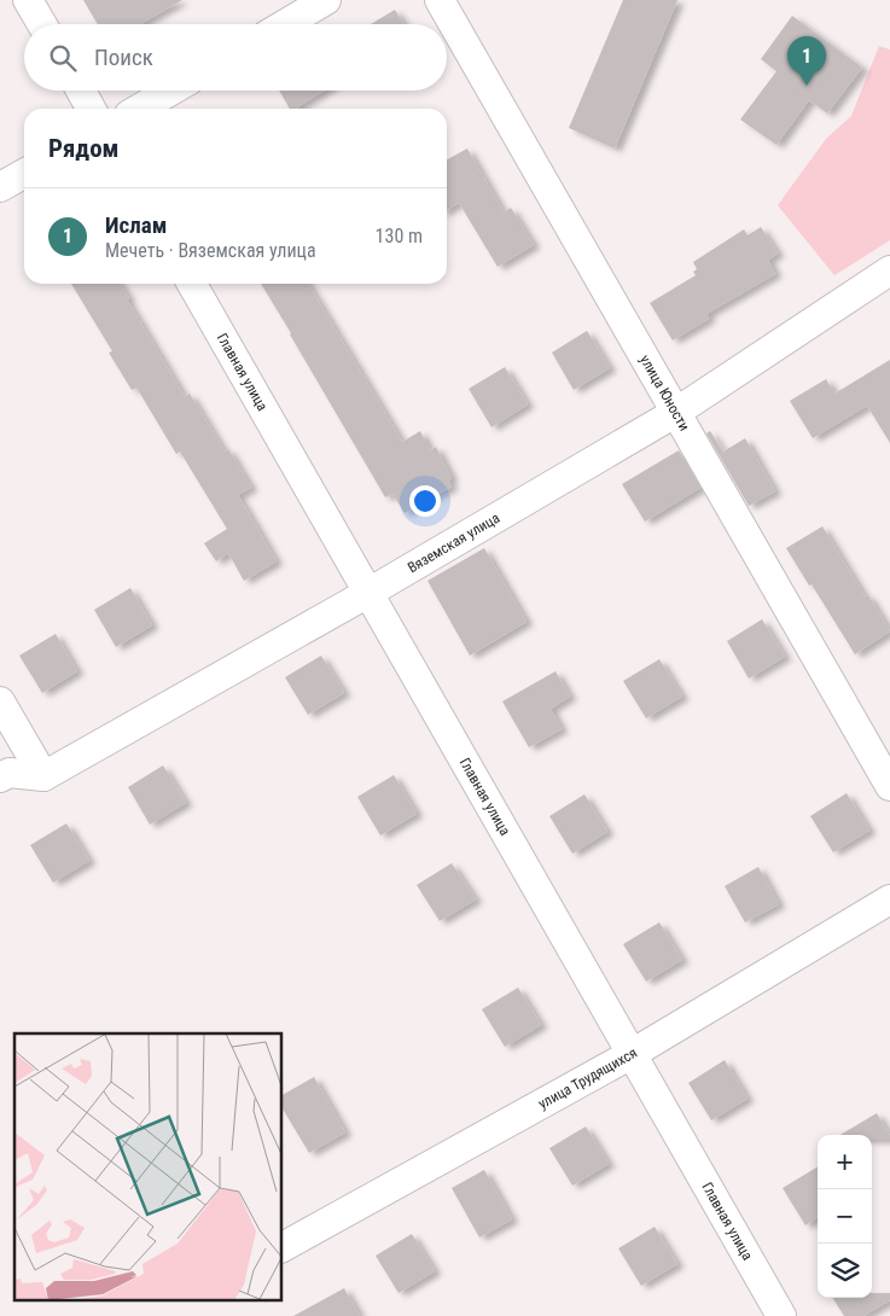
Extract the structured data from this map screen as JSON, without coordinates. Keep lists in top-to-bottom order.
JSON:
{
  "streets": {
    "street": [
      "Главная улица",
      "улица Юности",
      "Вяземская улица",
      "улица Трудящихся"
    ]
  },
  "crossings": [
    ["Главная улица", "Вяземская улица"],
    ["Главная улица", "улица Трудящихся"],
    ["улица Юности", "Вяземская улица"]
  ],
  "page": {
    "search": "Поиск",
    "pins": "1",
    "heading": "Рядом",
    "list": [
      {
        "mark": "1",
        "name": "Ислам",
        "note": "Мечеть · Вяземская улица",
        "value": "130 m"
      }
    ],
    "map_buttons": ["+", "−"]
  }
}
